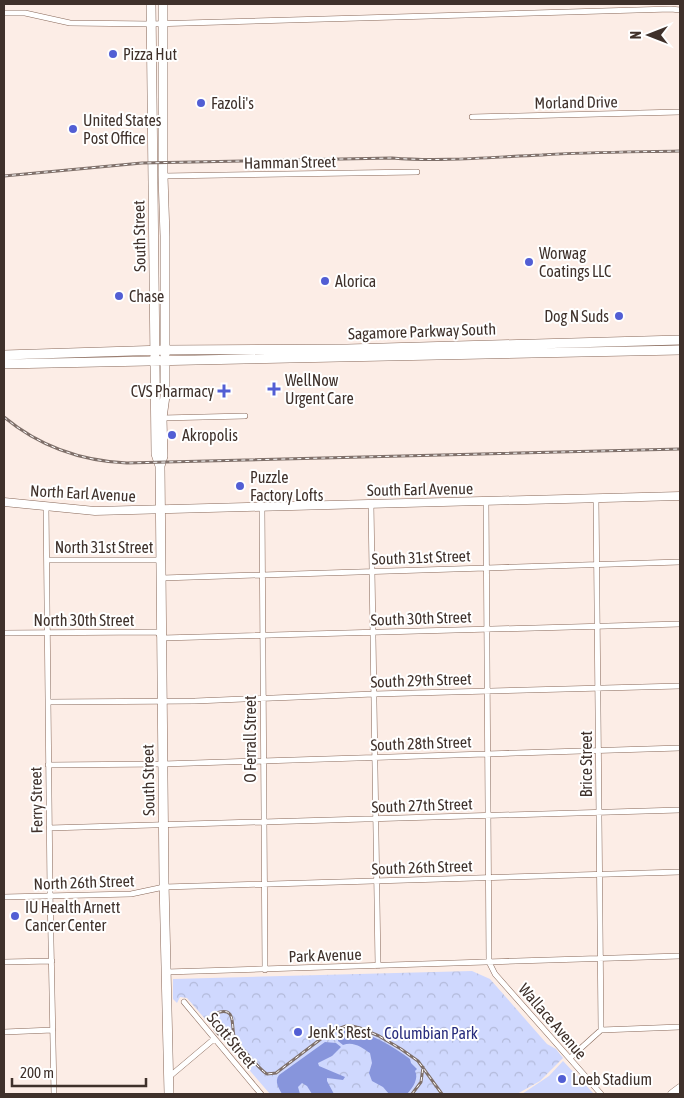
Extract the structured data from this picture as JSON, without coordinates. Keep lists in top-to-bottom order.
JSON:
{
  "streets": {
    "main road": ["South Street", "Sagamore Parkway South"],
    "street": [
      "Morland Drive",
      "Hamman Street",
      "South Earl Avenue",
      "North Earl Avenue",
      "North 31st Street",
      "South 31st Street",
      "South 30th Street",
      "North 30th Street",
      "South 29th Street",
      "O Ferrall Street",
      "South 28th Street",
      "Brice Street",
      "Ferry Street",
      "South 27th Street",
      "South 26th Street",
      "North 26th Street",
      "Park Avenue",
      "Wallace Avenue",
      "Scott Street"
    ]
  },
  "crossings": [
    ["Hamman Street", "South Street"],
    ["South Street", "Sagamore Parkway South"],
    ["South Street", "South Earl Avenue"],
    ["South Street", "North Earl Avenue"],
    ["South Street", "North 31st Street"],
    ["South Street", "South 31st Street"],
    ["South Street", "South 30th Street"],
    ["South Street", "North 30th Street"],
    ["South Street", "South 29th Street"],
    ["South Street", "South 28th Street"],
    ["South Street", "South 27th Street"],
    ["South Street", "South 26th Street"],
    ["South Street", "North 26th Street"],
    ["South Street", "Park Avenue"],
    ["South Earl Avenue", "North Earl Avenue"],
    ["South Earl Avenue", "O Ferrall Street"],
    ["South Earl Avenue", "Brice Street"],
    ["North Earl Avenue", "Ferry Street"],
    ["North 31st Street", "Ferry Street"],
    ["South 31st Street", "O Ferrall Street"],
    ["South 31st Street", "Brice Street"],
    ["South 30th Street", "North 30th Street"],
    ["South 30th Street", "O Ferrall Street"],
    ["South 30th Street", "Brice Street"],
    ["North 30th Street", "Ferry Street"],
    ["South 29th Street", "O Ferrall Street"],
    ["South 29th Street", "Brice Street"],
    ["South 29th Street", "Ferry Street"],
    ["O Ferrall Street", "South 28th Street"],
    ["O Ferrall Street", "South 27th Street"],
    ["O Ferrall Street", "South 26th Street"],
    ["O Ferrall Street", "Park Avenue"],
    ["South 28th Street", "Brice Street"],
    ["South 28th Street", "Ferry Street"],
    ["Brice Street", "South 27th Street"],
    ["Brice Street", "South 26th Street"],
    ["Brice Street", "Park Avenue"],
    ["Ferry Street", "South 27th Street"],
    ["Ferry Street", "North 26th Street"],
    ["South 26th Street", "North 26th Street"],
    ["Park Avenue", "Wallace Avenue"]
  ],
  "parks": ["Columbian Park"],
  "places": {
    "other": [
      "Pizza Hut",
      "Fazoli's",
      "United States Post Office",
      "Worwag Coatings LLC",
      "Alorica",
      "Chase",
      "Dog N Suds",
      "Akropolis",
      "Puzzle Factory Lofts",
      "IU Health Arnett Cancer Center",
      "Jenk's Rest",
      "Loeb Stadium"
    ],
    "health": ["WellNow Urgent Care", "CVS Pharmacy"]
  },
  "scale_bar": "200 m",
  "north": "left"
}
